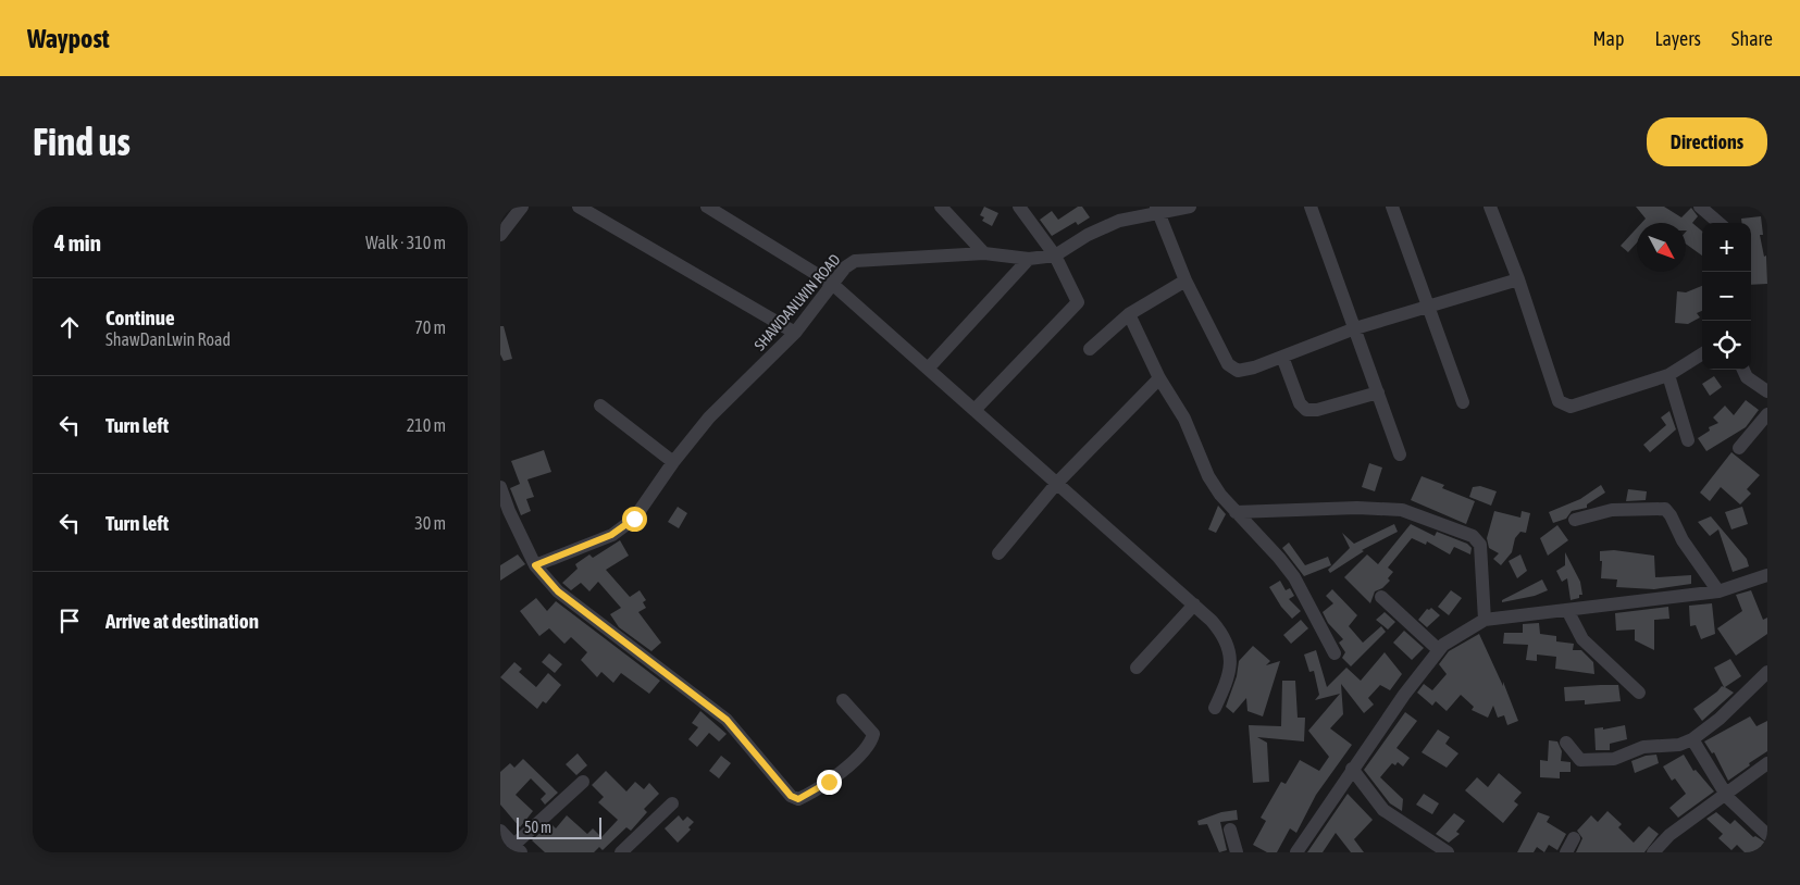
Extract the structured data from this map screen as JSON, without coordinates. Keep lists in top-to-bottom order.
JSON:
{
  "streets": {
    "street": ["SHAWDANLWIN ROAD"]
  },
  "scale_bar": "50 m",
  "north": "bottom right",
  "page": {
    "header": "Waypost",
    "nav": ["Map", "Layers", "Share"],
    "buttons": "Directions",
    "title": "Find us",
    "heading": ["4 min", "Walk · 310 m"],
    "map_buttons": ["+", "−"],
    "list": [
      ["Continue", "ShawDanLwin Road", "70 m"],
      ["Turn left", "210 m"],
      ["Turn left", "30 m"],
      "Arrive at destination"
    ],
    "scale": "50 m"
  }
}
